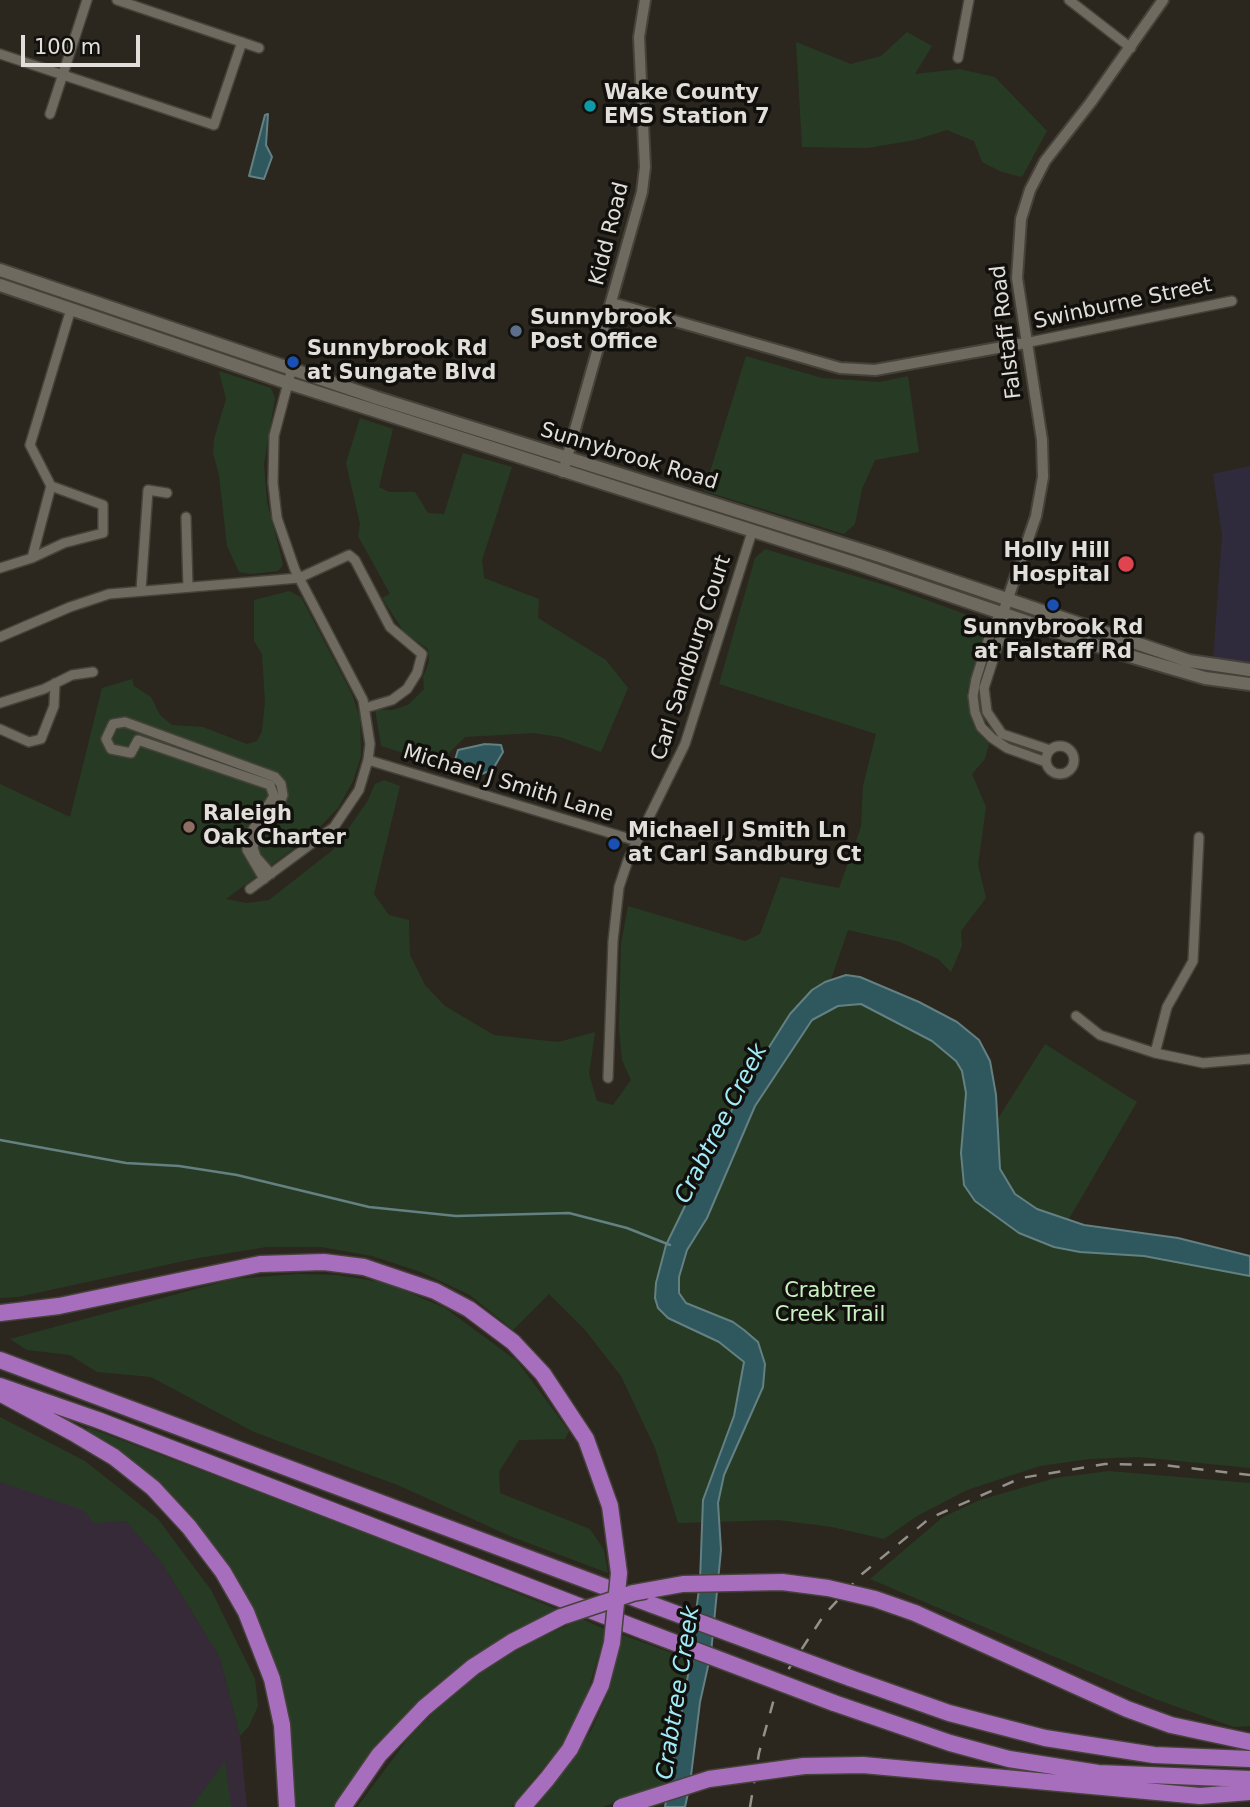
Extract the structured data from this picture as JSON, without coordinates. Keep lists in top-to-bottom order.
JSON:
{
  "streets": {
    "main road": ["Sunnybrook Road"],
    "street": [
      "Kidd Road",
      "Swinburne Street",
      "Falstaff Road",
      "Carl Sandburg Court",
      "Michael J Smith Lane"
    ]
  },
  "crossings": [
    ["Kidd Road", "Swinburne Street"],
    ["Kidd Road", "Sunnybrook Road"],
    ["Swinburne Street", "Falstaff Road"],
    ["Falstaff Road", "Sunnybrook Road"],
    ["Sunnybrook Road", "Carl Sandburg Court"],
    ["Carl Sandburg Court", "Michael J Smith Lane"]
  ],
  "water": ["Crabtree Creek"],
  "parks": ["Crabtree Creek Trail"],
  "places": [
    "Wake County EMS Station 7",
    "Sunnybrook Post Office",
    "Sunnybrook Rd at Sungate Blvd",
    "Holly Hill Hospital",
    "Sunnybrook Rd at Falstaff Rd",
    "Raleigh Oak Charter",
    "Michael J Smith Ln at Carl Sandburg Ct"
  ],
  "scale_bar": "100 m"
}
